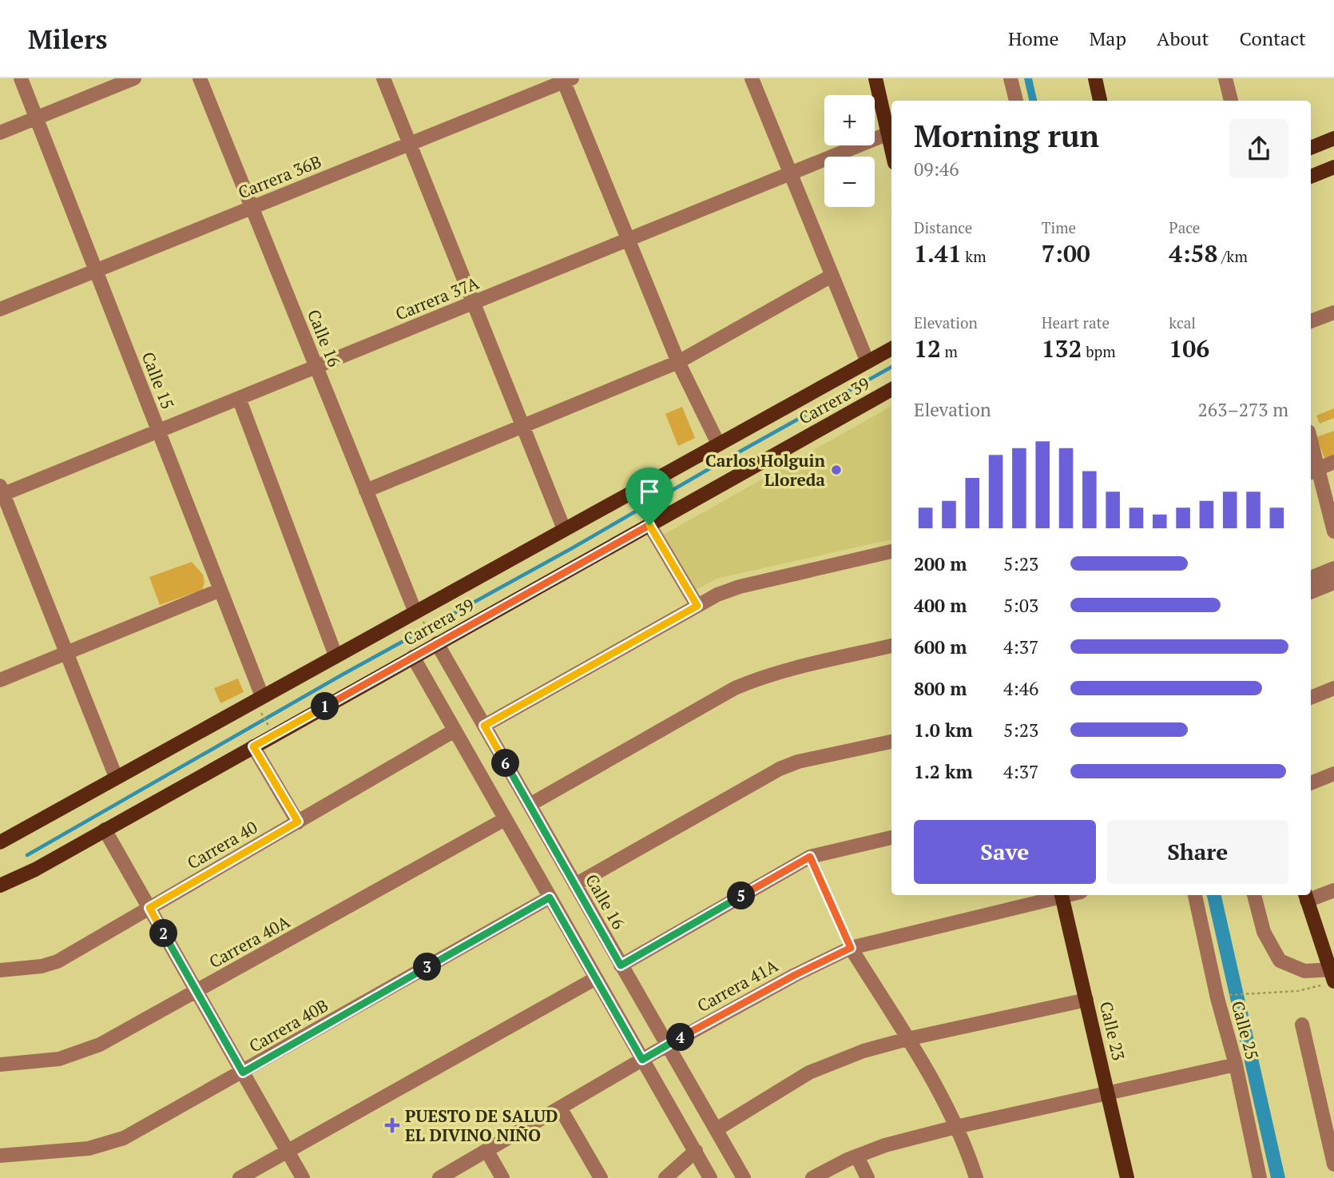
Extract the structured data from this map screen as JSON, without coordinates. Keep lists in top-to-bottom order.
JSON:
{
  "streets": {
    "main road": ["Carrera 39", "Calle 23"],
    "street": [
      "Carrera 36B",
      "Carrera 37A",
      "Calle 16",
      "Calle 15",
      "Carrera 40",
      "Carrera 40A",
      "Carrera 41A",
      "Carrera 40B",
      "Calle 25"
    ]
  },
  "crossings": [
    ["Carrera 36B", "Calle 16"],
    ["Carrera 36B", "Calle 15"],
    ["Carrera 37A", "Calle 16"],
    ["Carrera 37A", "Calle 15"],
    ["Calle 16", "Carrera 39"],
    ["Calle 16", "Carrera 41A"],
    ["Calle 15", "Carrera 39"],
    ["Carrera 41A", "Calle 23"]
  ],
  "places": {
    "other": ["Carlos Holguin Lloreda"],
    "health": ["PUESTO DE SALUD EL DIVINO NIÑO"]
  },
  "page": {
    "header": "Milers",
    "nav": [
      "Home",
      "Map",
      "About",
      "Contact"
    ],
    "map_buttons": ["+", "−"],
    "heading": ["Morning run", "09:46"],
    "stats": [
      ["Distance", "1.41 km"],
      ["Time", "7:00"],
      ["Pace", "4:58 /km"],
      ["Elevation", "12 m"],
      ["Heart rate", "132 bpm"],
      ["kcal", "106"]
    ],
    "chart": ["Elevation", "263–273 m"],
    "list": [
      {
        "name": "200 m",
        "note": "5:23"
      },
      {
        "name": "400 m",
        "note": "5:03"
      },
      {
        "name": "600 m",
        "note": "4:37"
      },
      {
        "name": "800 m",
        "note": "4:46"
      },
      {
        "name": "1.0 km",
        "note": "5:23"
      },
      {
        "name": "1.2 km",
        "note": "4:37"
      }
    ],
    "pins": [
      "1",
      "6",
      "5",
      "2",
      "3",
      "4"
    ],
    "buttons": ["Save", "Share"]
  }
}
